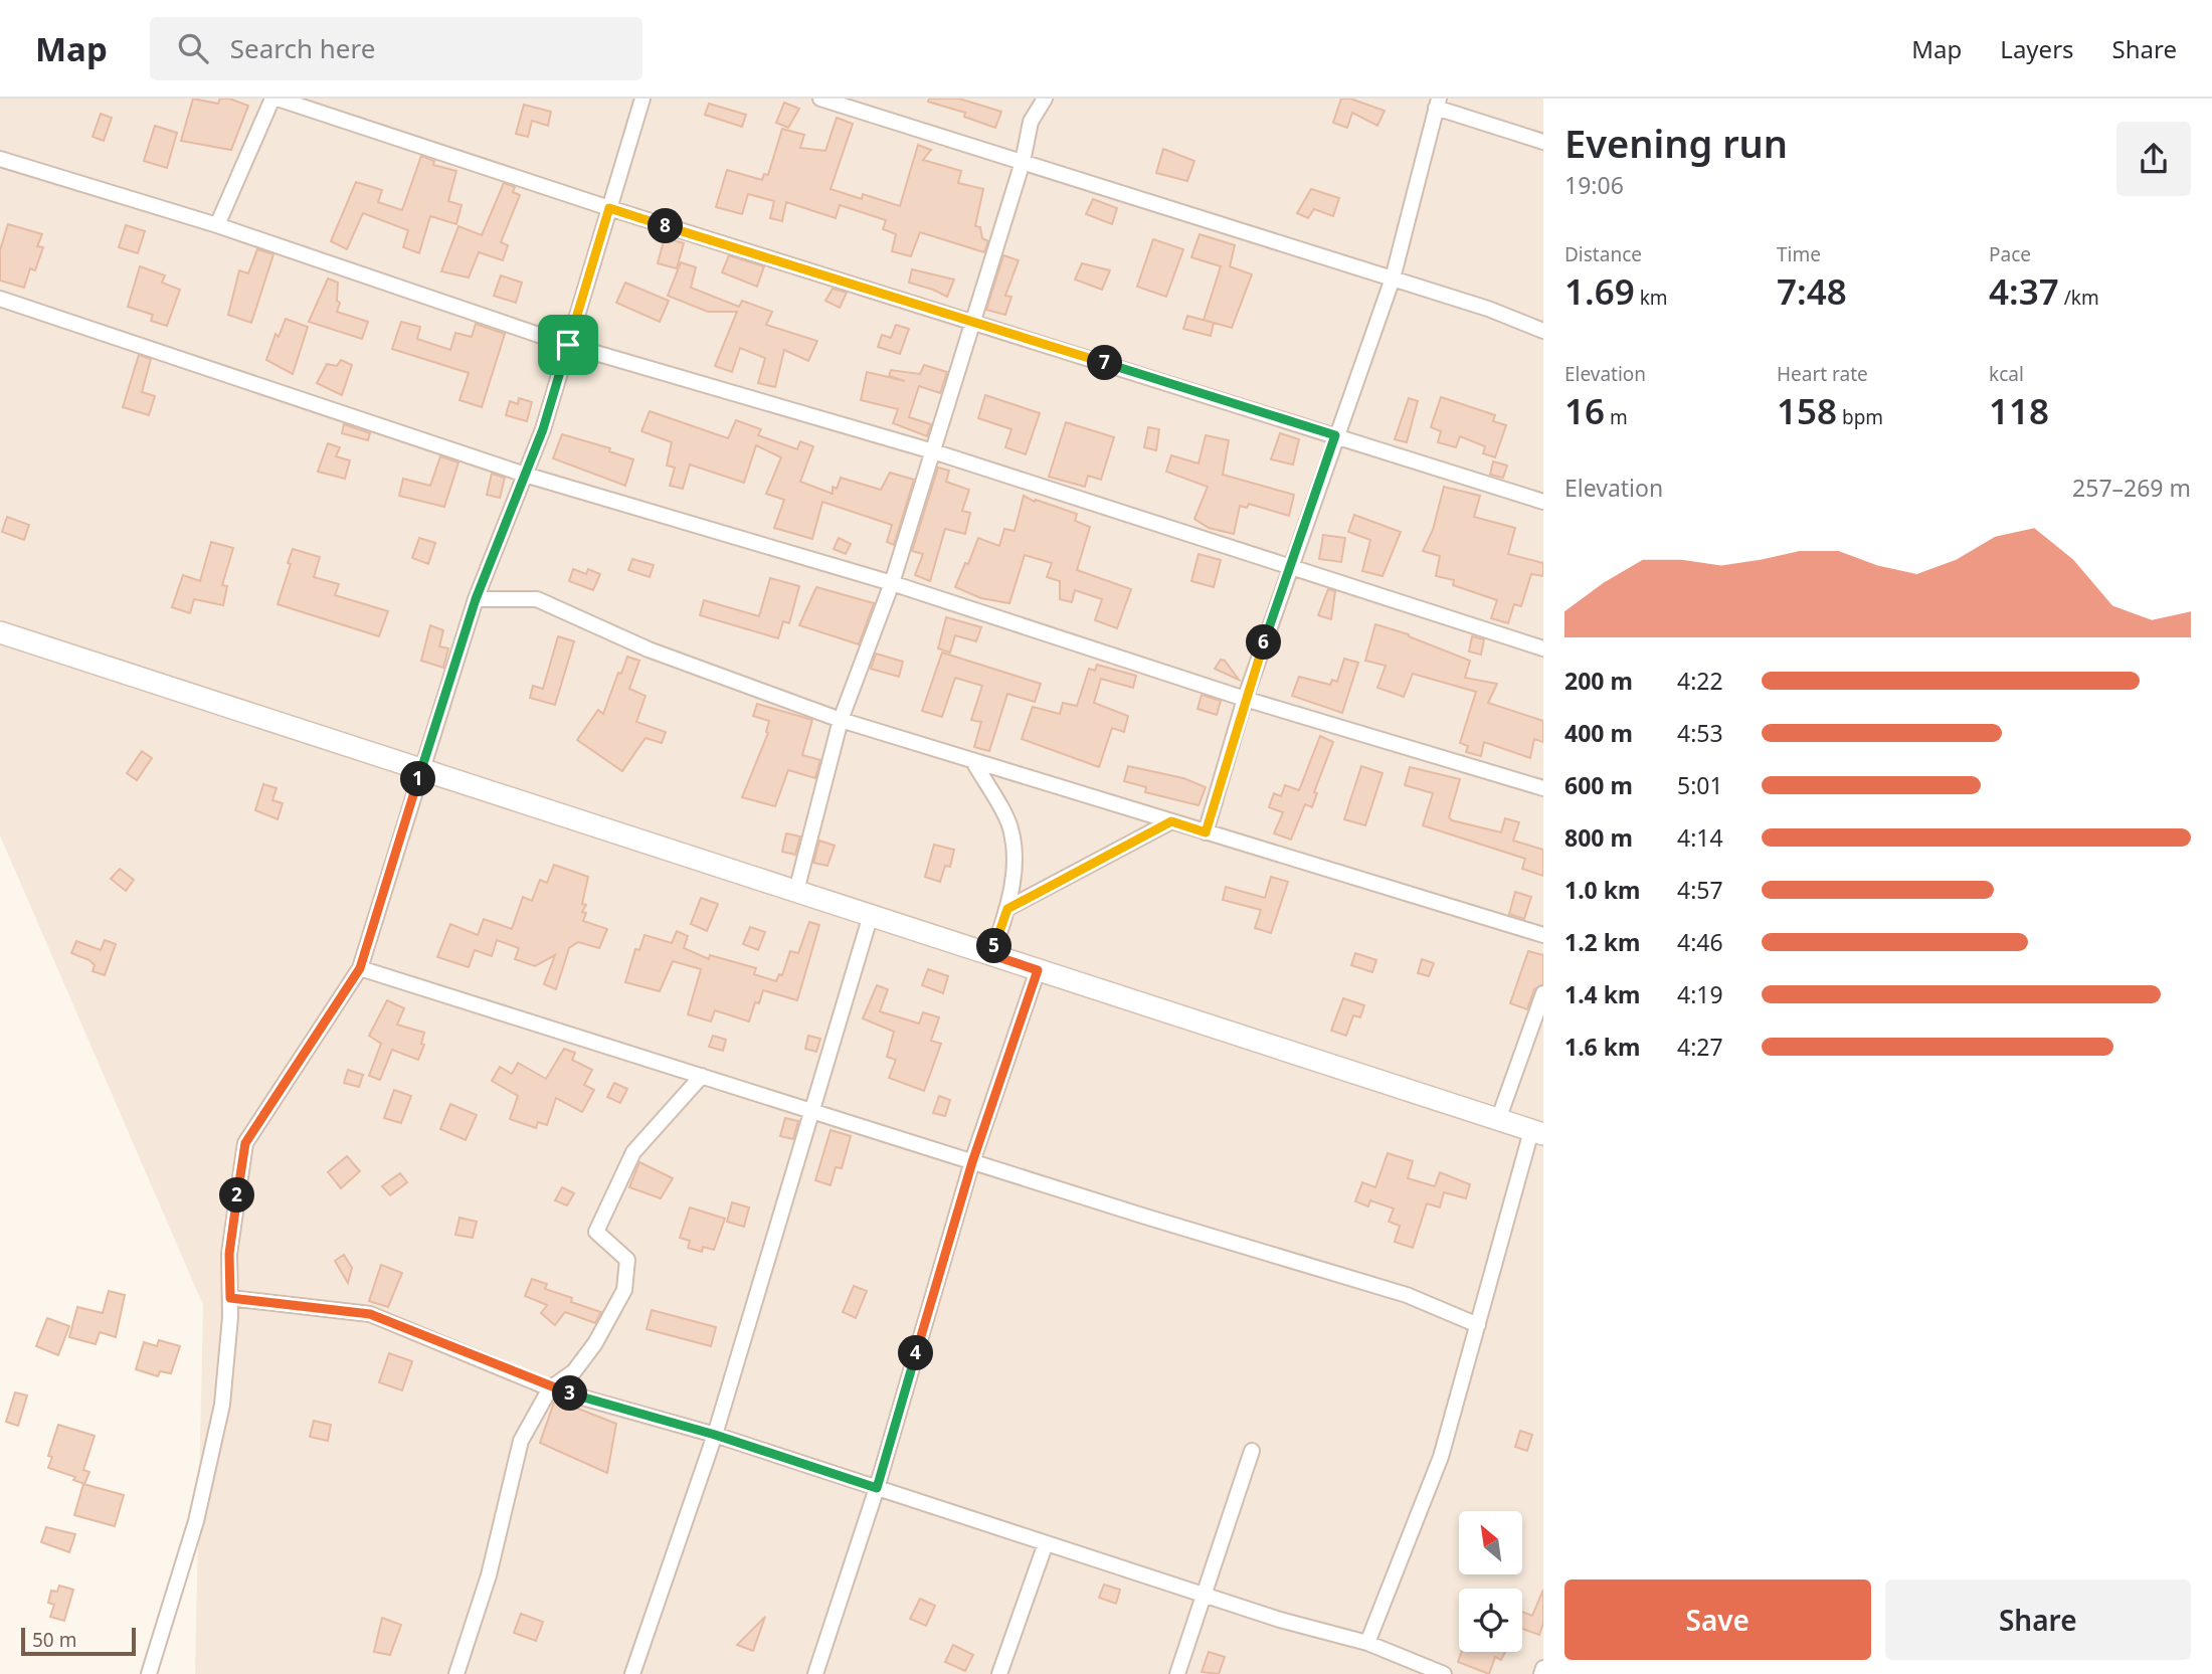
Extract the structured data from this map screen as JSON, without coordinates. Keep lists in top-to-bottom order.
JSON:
{
  "scale_bar": "50 m",
  "north": "top left",
  "page": {
    "header": "Map",
    "search": "Search here",
    "nav": ["Map", "Layers", "Share"],
    "heading": ["Evening run", "19:06"],
    "pins": [
      "8",
      "7",
      "6",
      "1",
      "5",
      "2",
      "4",
      "3"
    ],
    "stats": [
      ["Distance", "1.69 km"],
      ["Time", "7:48"],
      ["Pace", "4:37 /km"],
      ["Elevation", "16 m"],
      ["Heart rate", "158 bpm"],
      ["kcal", "118"]
    ],
    "chart": ["Elevation", "257–269 m"],
    "list": [
      {
        "name": "200 m",
        "note": "4:22"
      },
      {
        "name": "400 m",
        "note": "4:53"
      },
      {
        "name": "600 m",
        "note": "5:01"
      },
      {
        "name": "800 m",
        "note": "4:14"
      },
      {
        "name": "1.0 km",
        "note": "4:57"
      },
      {
        "name": "1.2 km",
        "note": "4:46"
      },
      {
        "name": "1.4 km",
        "note": "4:19"
      },
      {
        "name": "1.6 km",
        "note": "4:27"
      }
    ],
    "buttons": ["Save", "Share"],
    "scale": "50 m"
  }
}
